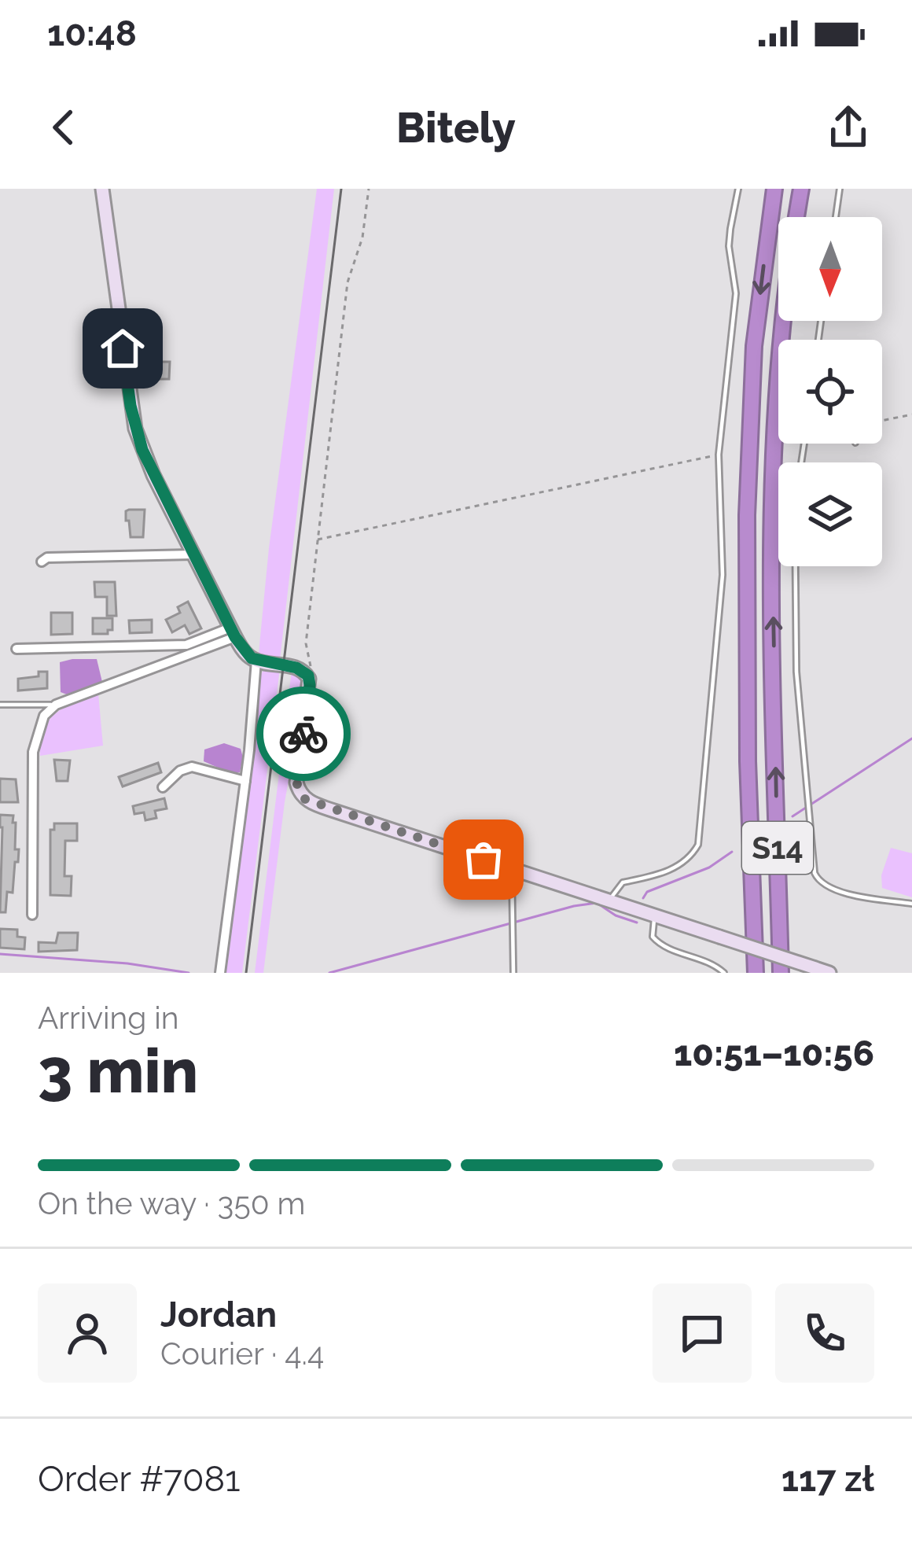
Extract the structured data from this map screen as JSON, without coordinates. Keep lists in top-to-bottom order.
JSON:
{
  "streets": {
    "highway": ["S14"]
  },
  "north": "bottom",
  "page": {
    "status": "10:48",
    "header": "Bitely",
    "heading": ["3 min", "Arriving in", "10:51–10:56"],
    "panel": [
      "Jordan",
      "Courier · 4.4",
      "Order #7081",
      "117 zł"
    ],
    "bar": "On the way · 350 m"
  }
}
